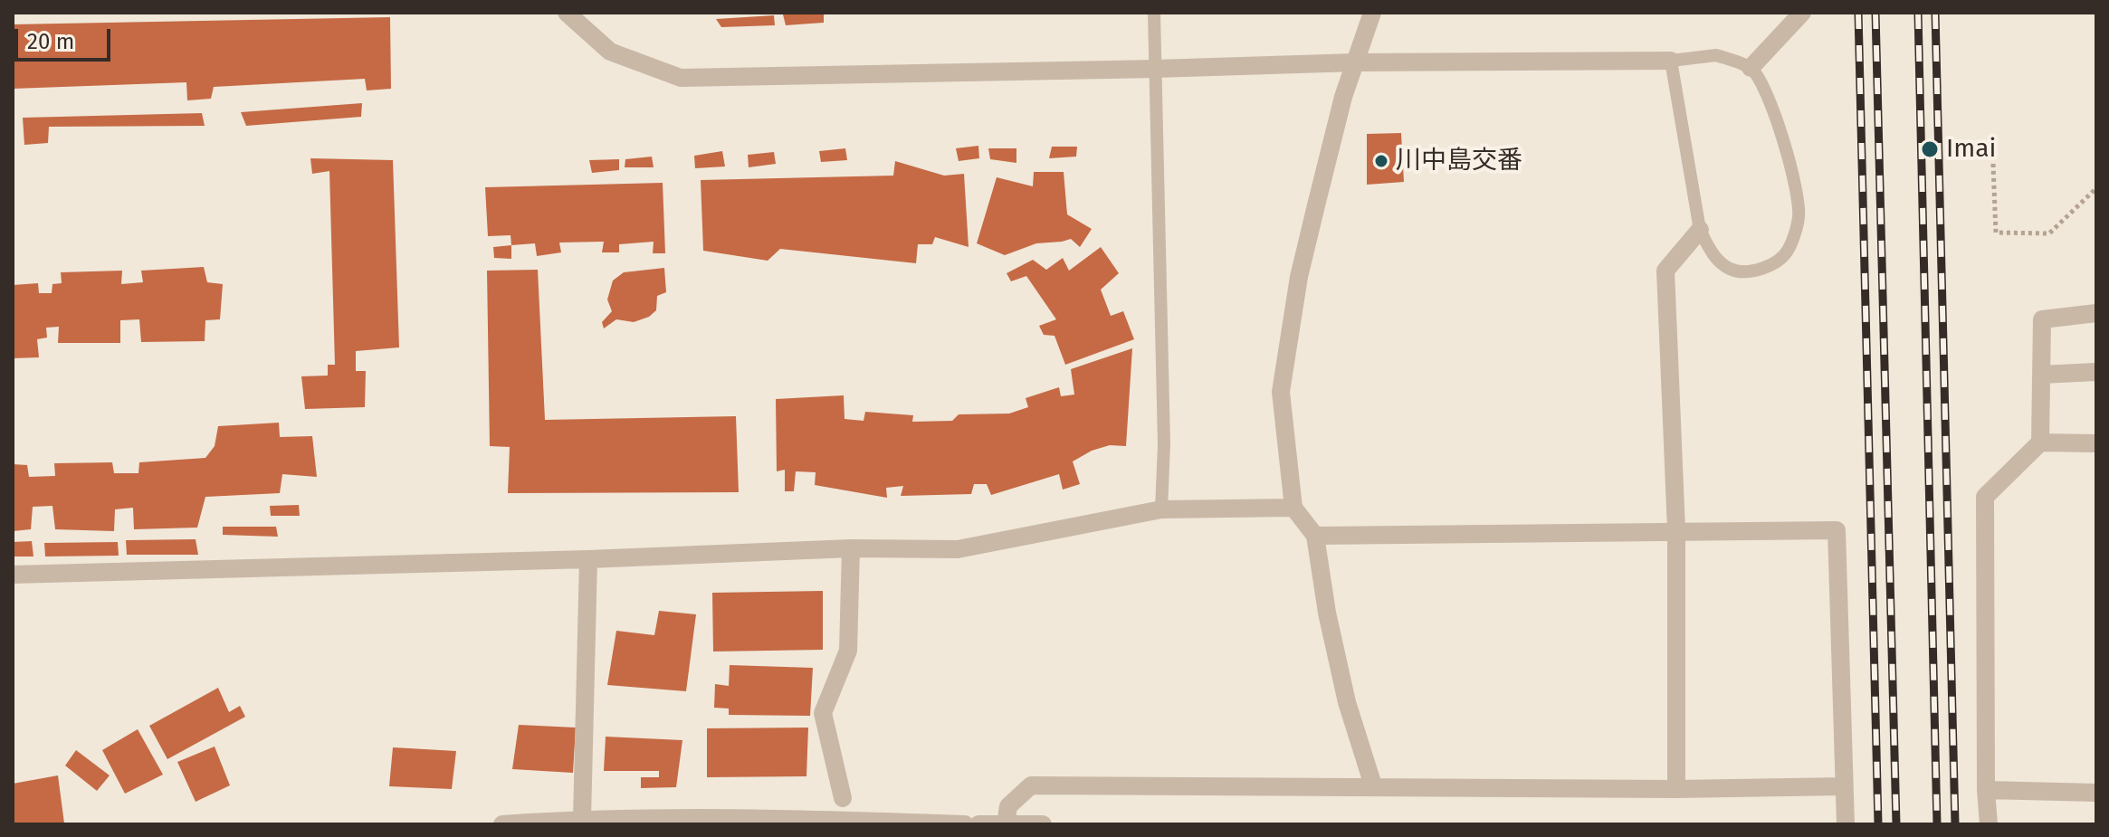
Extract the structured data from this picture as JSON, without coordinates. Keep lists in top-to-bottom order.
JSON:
{
  "places": ["Imai", "川中島交番"],
  "scale_bar": "20 m"
}
